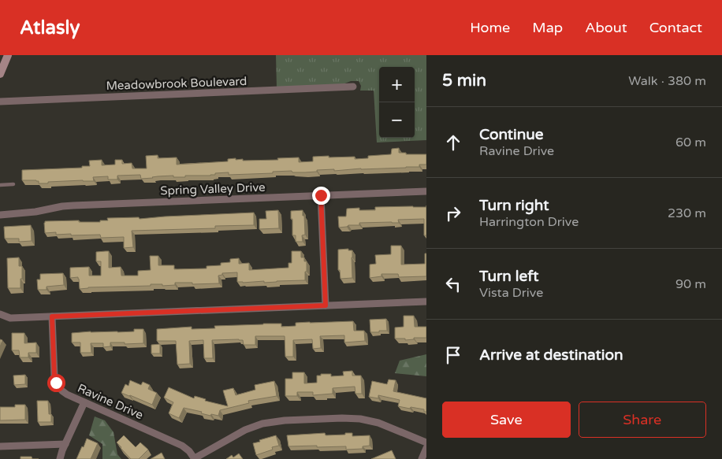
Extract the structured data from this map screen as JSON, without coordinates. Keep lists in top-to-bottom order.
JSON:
{
  "streets": {
    "street": ["Meadowbrook Boulevard", "Spring Valley Drive", "Ravine Drive"]
  },
  "page": {
    "header": "Atlasly",
    "nav": [
      "Home",
      "Map",
      "About",
      "Contact"
    ],
    "heading": ["5 min", "Walk · 380 m"],
    "map_buttons": ["+", "−"],
    "list": [
      ["Continue", "Ravine Drive", "60 m"],
      ["Turn right", "Harrington Drive", "230 m"],
      ["Turn left", "Vista Drive", "90 m"],
      "Arrive at destination"
    ],
    "buttons": ["Save", "Share"]
  }
}
